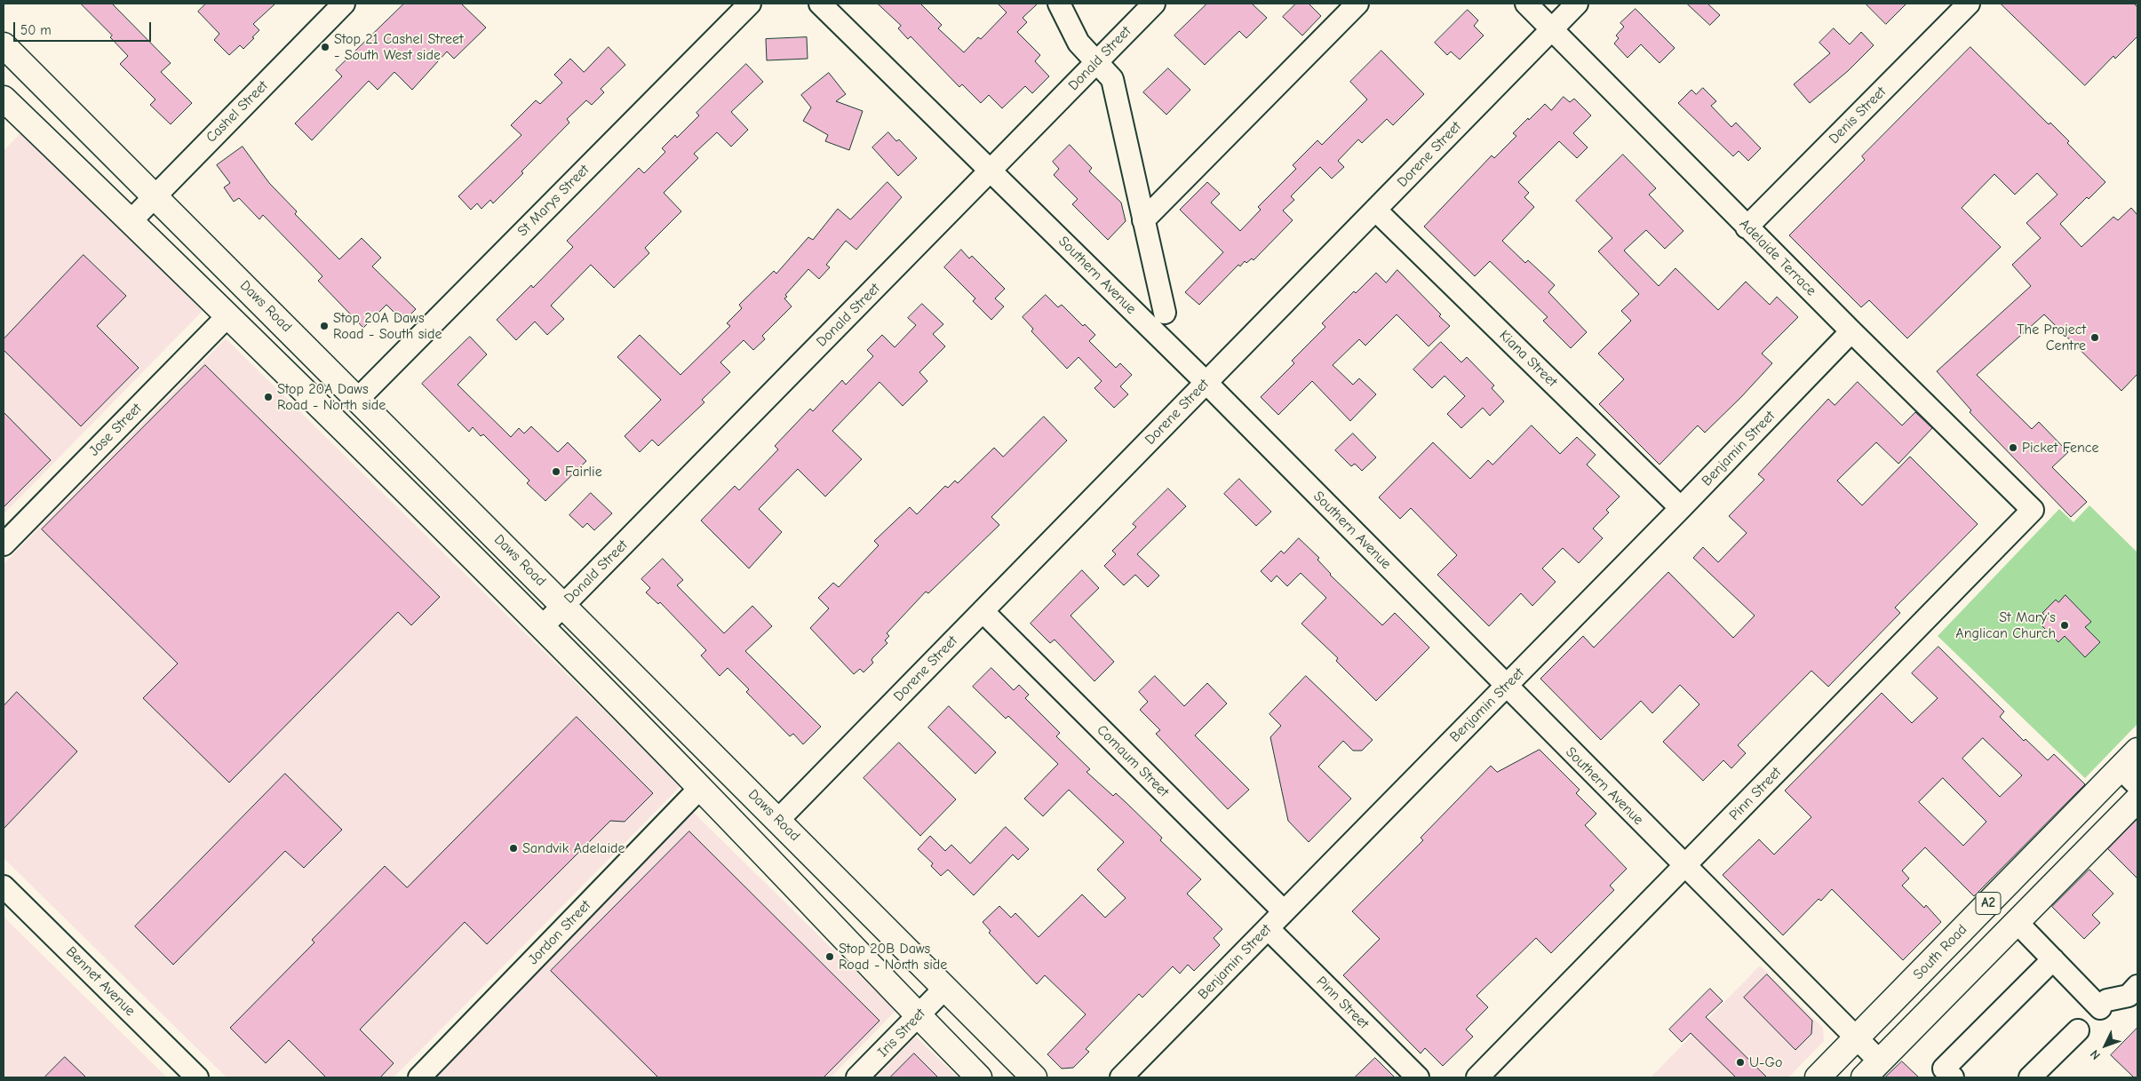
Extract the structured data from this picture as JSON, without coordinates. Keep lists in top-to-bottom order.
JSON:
{
  "streets": {
    "main road": ["Daws Road", "A2", "South Road"],
    "street": [
      "Donald Street",
      "Cashel Street",
      "Denis Street",
      "Dorene Street",
      "St Marys Street",
      "Adelaide Terrace",
      "Southern Avenue",
      "Kiana Street",
      "Jose Street",
      "Benjamin Street",
      "Comaum Street",
      "Pinn Street",
      "Jordon Street",
      "Bennet Avenue",
      "Iris Street"
    ]
  },
  "crossings": [
    ["Donald Street", "Southern Avenue"],
    ["Donald Street", "Daws Road"],
    ["Cashel Street", "Daws Road"],
    ["Denis Street", "Adelaide Terrace"],
    ["Dorene Street", "Adelaide Terrace"],
    ["Dorene Street", "Southern Avenue"],
    ["Dorene Street", "Daws Road"],
    ["Dorene Street", "Kiana Street"],
    ["Dorene Street", "Comaum Street"],
    ["St Marys Street", "Daws Road"],
    ["Adelaide Terrace", "Benjamin Street"],
    ["Adelaide Terrace", "Pinn Street"],
    ["Southern Avenue", "Benjamin Street"],
    ["Southern Avenue", "Pinn Street"],
    ["Southern Avenue", "A2"],
    ["Southern Avenue", "South Road"],
    ["Daws Road", "Iris Street"],
    ["Kiana Street", "Benjamin Street"],
    ["Benjamin Street", "Comaum Street"],
    ["Benjamin Street", "Pinn Street"]
  ],
  "places": [
    "Stop 21 Cashel Street - South West side",
    "Stop 20A Daws Road - South side",
    "The Project Centre",
    "Stop 20A Daws Road - North side",
    "Picket Fence",
    "Fairlie",
    "St Mary's Anglican Church",
    "Sandvik Adelaide",
    "Stop 20B Daws Road - North side",
    "U-Go"
  ],
  "scale_bar": "50 m",
  "north": "bottom left"
}
